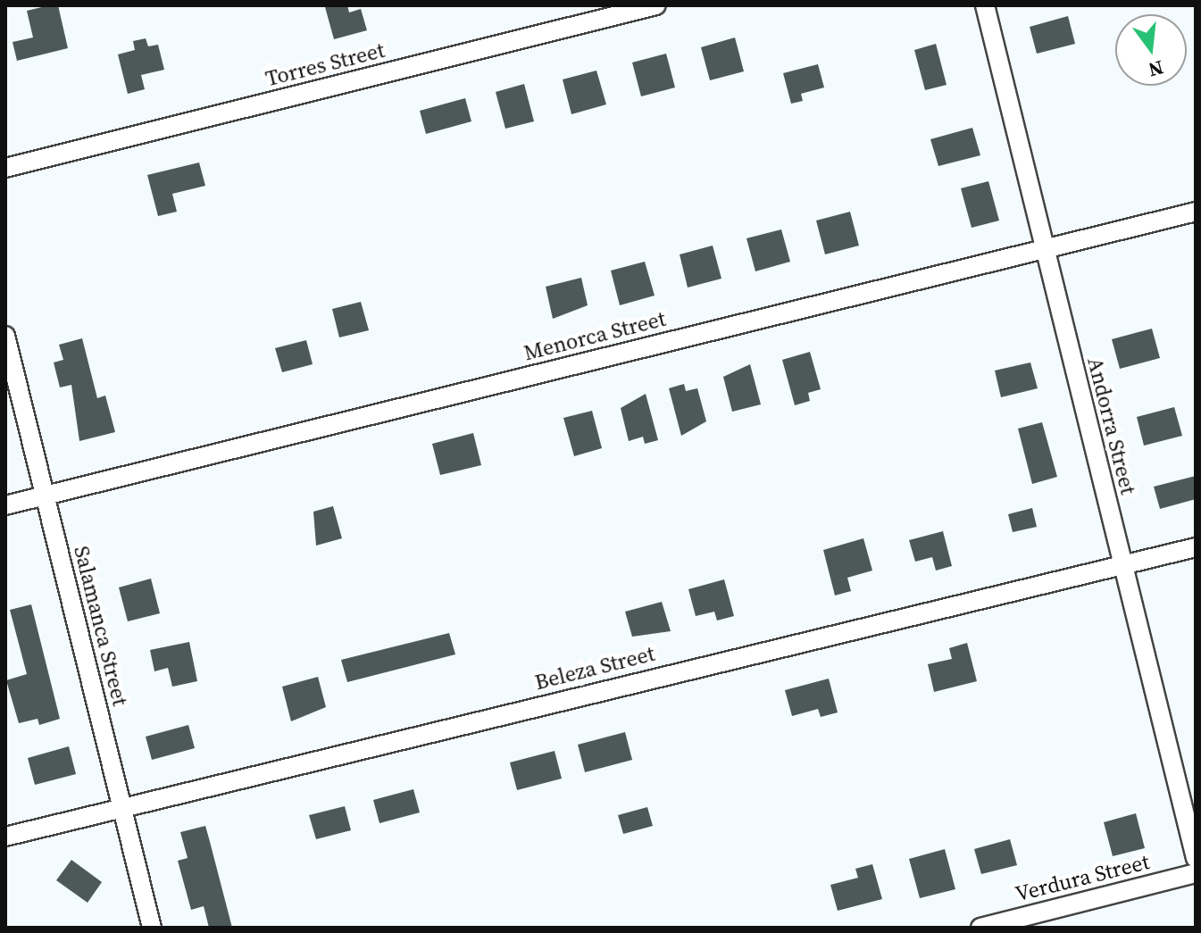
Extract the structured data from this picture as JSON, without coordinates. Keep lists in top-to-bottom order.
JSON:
{
  "streets": {
    "street": [
      "Torres Street",
      "Menorca Street",
      "Andorra Street",
      "Salamanca Street",
      "Beleza Street",
      "Verdura Street"
    ]
  },
  "crossings": [
    ["Menorca Street", "Andorra Street"],
    ["Menorca Street", "Salamanca Street"],
    ["Andorra Street", "Beleza Street"],
    ["Salamanca Street", "Beleza Street"]
  ],
  "north": "bottom"
}
